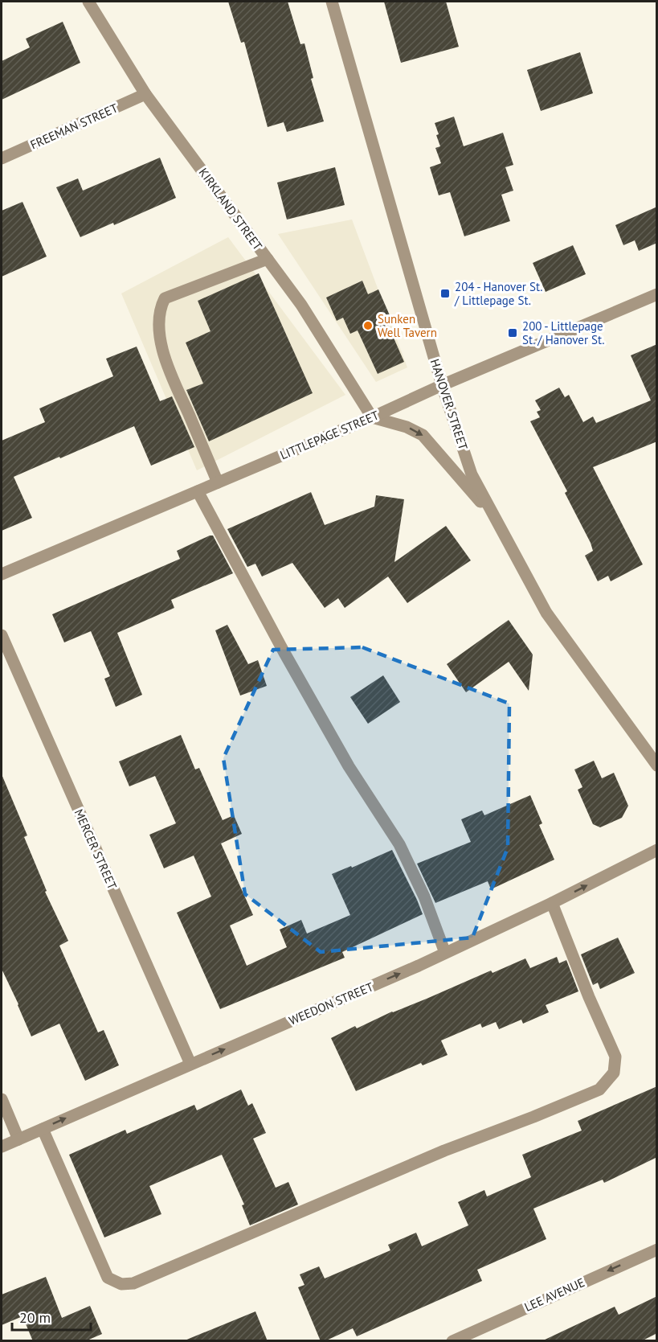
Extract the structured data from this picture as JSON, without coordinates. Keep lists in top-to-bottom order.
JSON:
{
  "streets": {
    "street": [
      "FREEMAN STREET",
      "KIRKLAND STREET",
      "HANOVER STREET",
      "LITTLEPAGE STREET",
      "MERCER STREET",
      "WEEDON STREET",
      "LEE AVENUE"
    ]
  },
  "crossings": [
    ["FREEMAN STREET", "KIRKLAND STREET"],
    ["KIRKLAND STREET", "LITTLEPAGE STREET"],
    ["HANOVER STREET", "LITTLEPAGE STREET"],
    ["MERCER STREET", "WEEDON STREET"]
  ],
  "one_way": ["WEEDON STREET", "LEE AVENUE"],
  "places": {
    "transit": ["204 - Hanover St. / Littlepage St.", "200 - Littlepage St. / Hanover St."],
    "other": ["Sunken Well Tavern"]
  },
  "scale_bar": "20 m"
}
